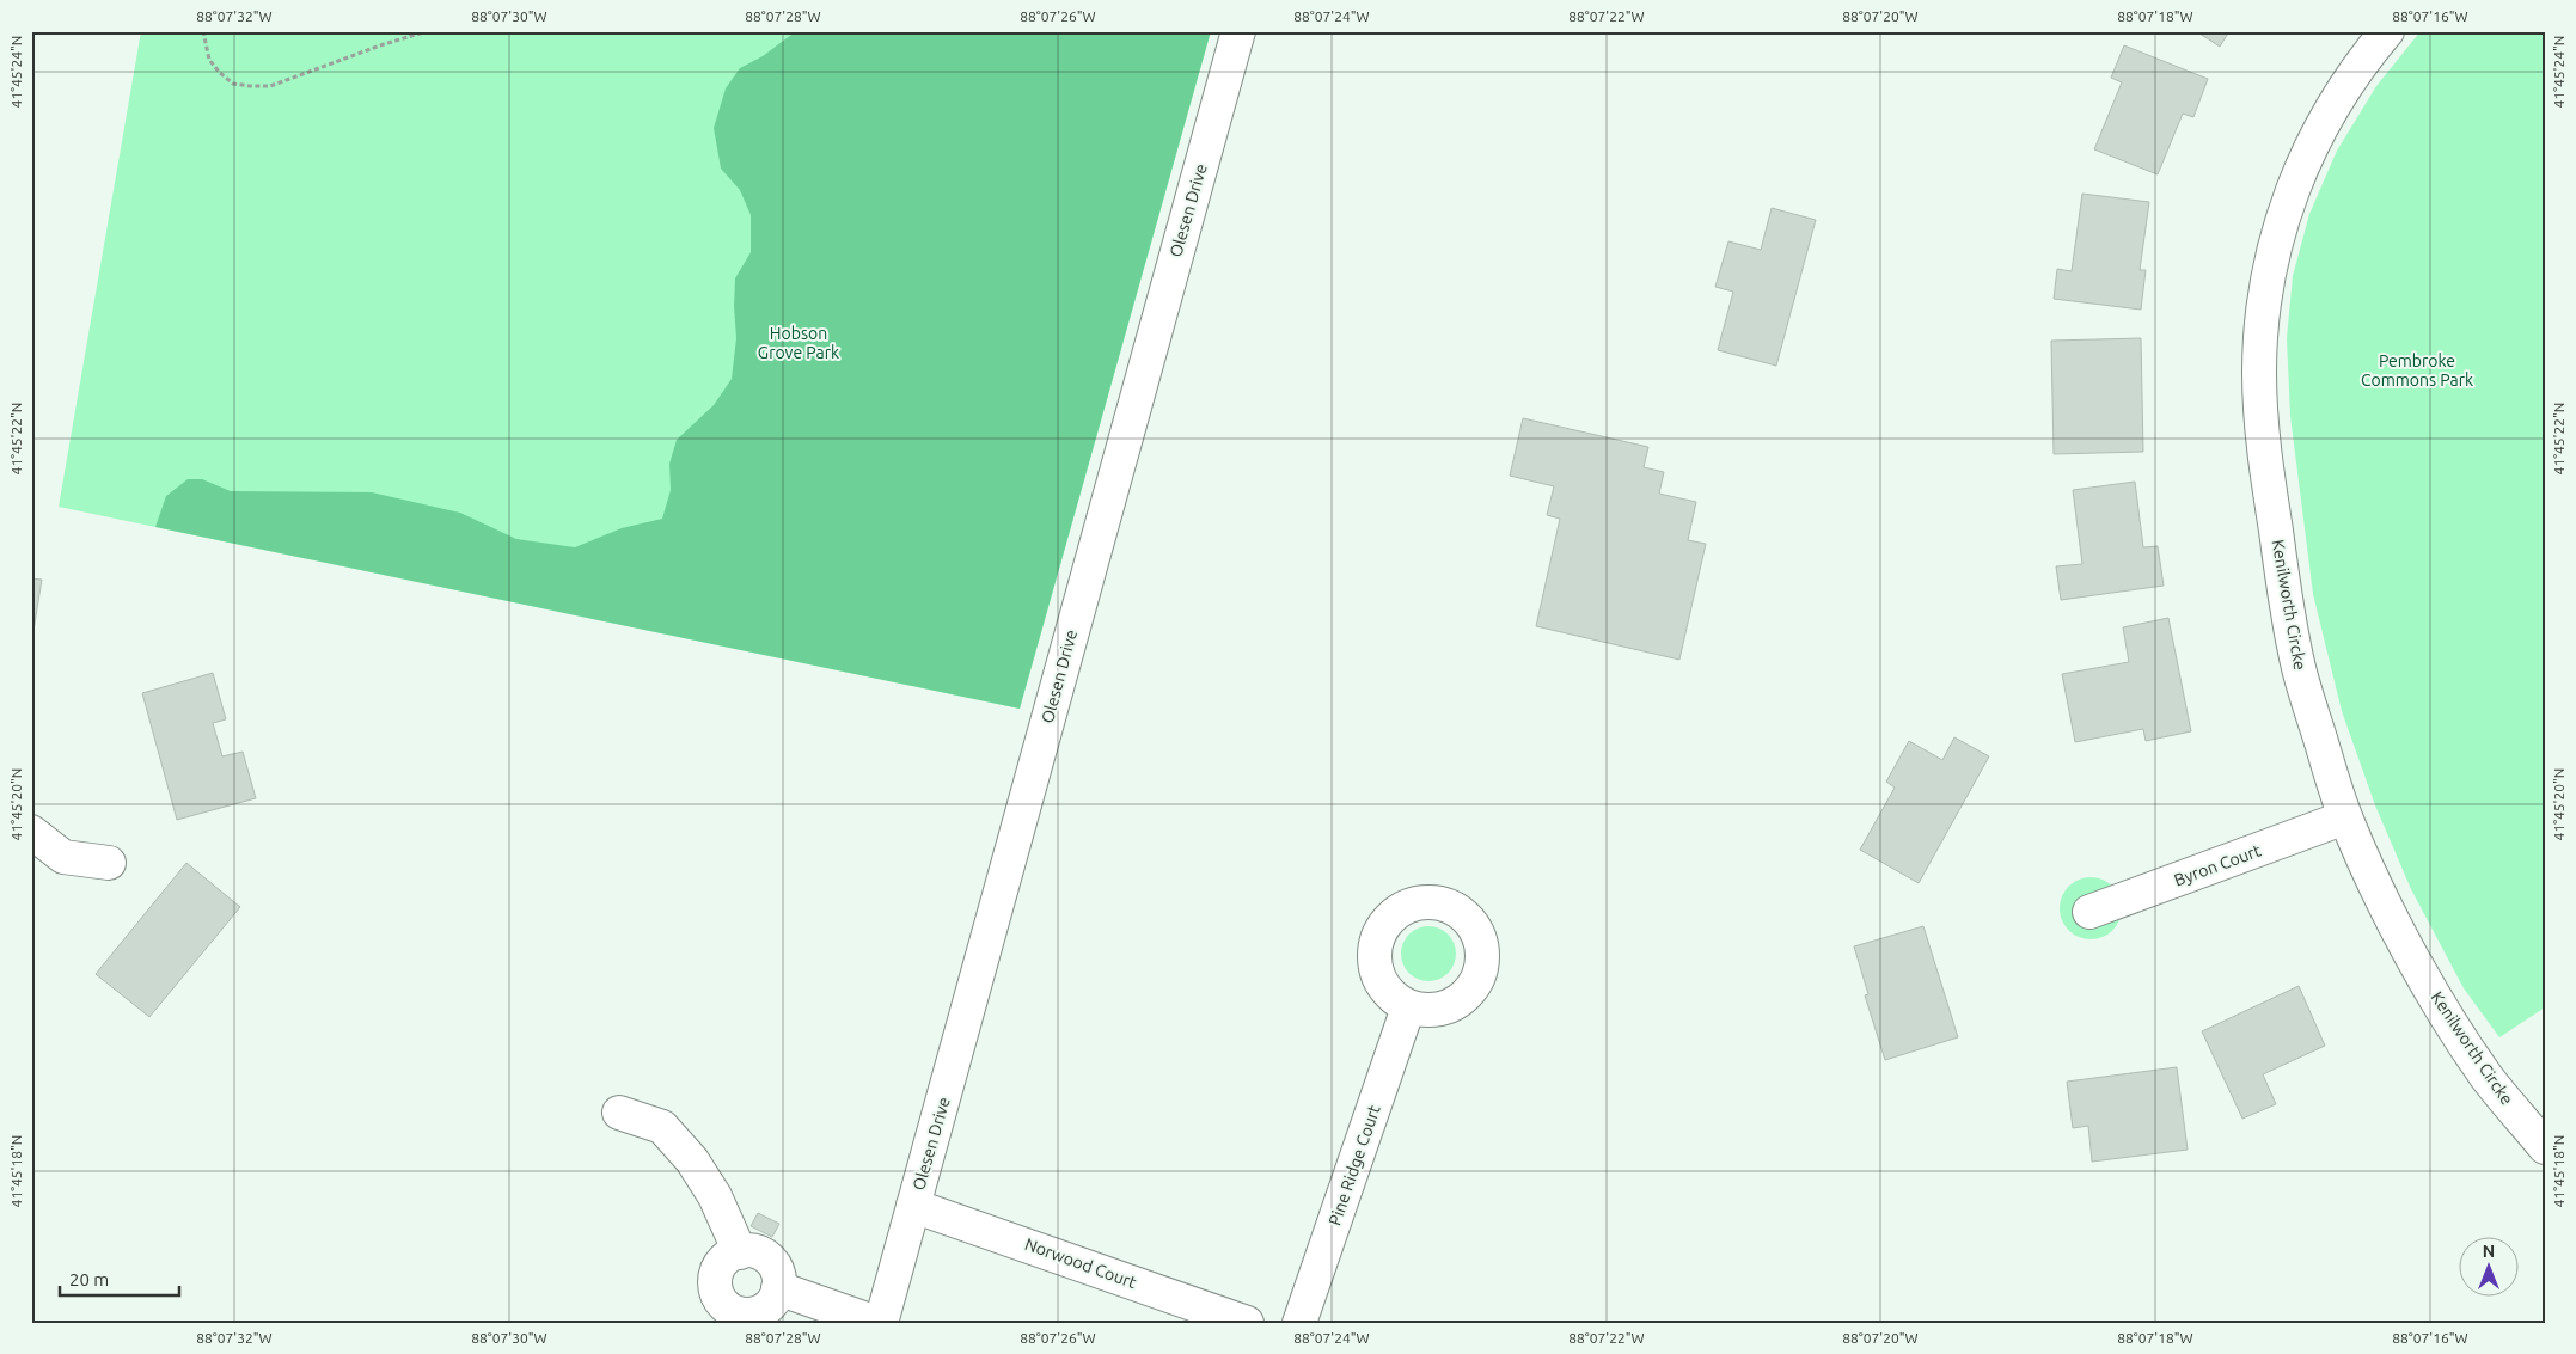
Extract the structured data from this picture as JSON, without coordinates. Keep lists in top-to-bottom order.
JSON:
{
  "streets": {
    "street": [
      "Olesen Drive",
      "Kenilworth Circke",
      "Byron Court",
      "Pine Ridge Court",
      "Norwood Court"
    ]
  },
  "crossings": [
    ["Olesen Drive", "Norwood Court"],
    ["Kenilworth Circke", "Byron Court"]
  ],
  "parks": ["Hobson Grove Park", "Pembroke Commons Park"],
  "scale_bar": "20 m",
  "north": "top",
  "coordinates": [
    "88°07'32\"W",
    "88°07'30\"W",
    "88°07'28\"W",
    "88°07'26\"W",
    "88°07'24\"W",
    "88°07'22\"W",
    "88°07'20\"W",
    "88°07'18\"W",
    "88°07'16\"W",
    "41°45'24\"N",
    "41°45'22\"N",
    "41°45'20\"N",
    "41°45'18\"N"
  ]
}
